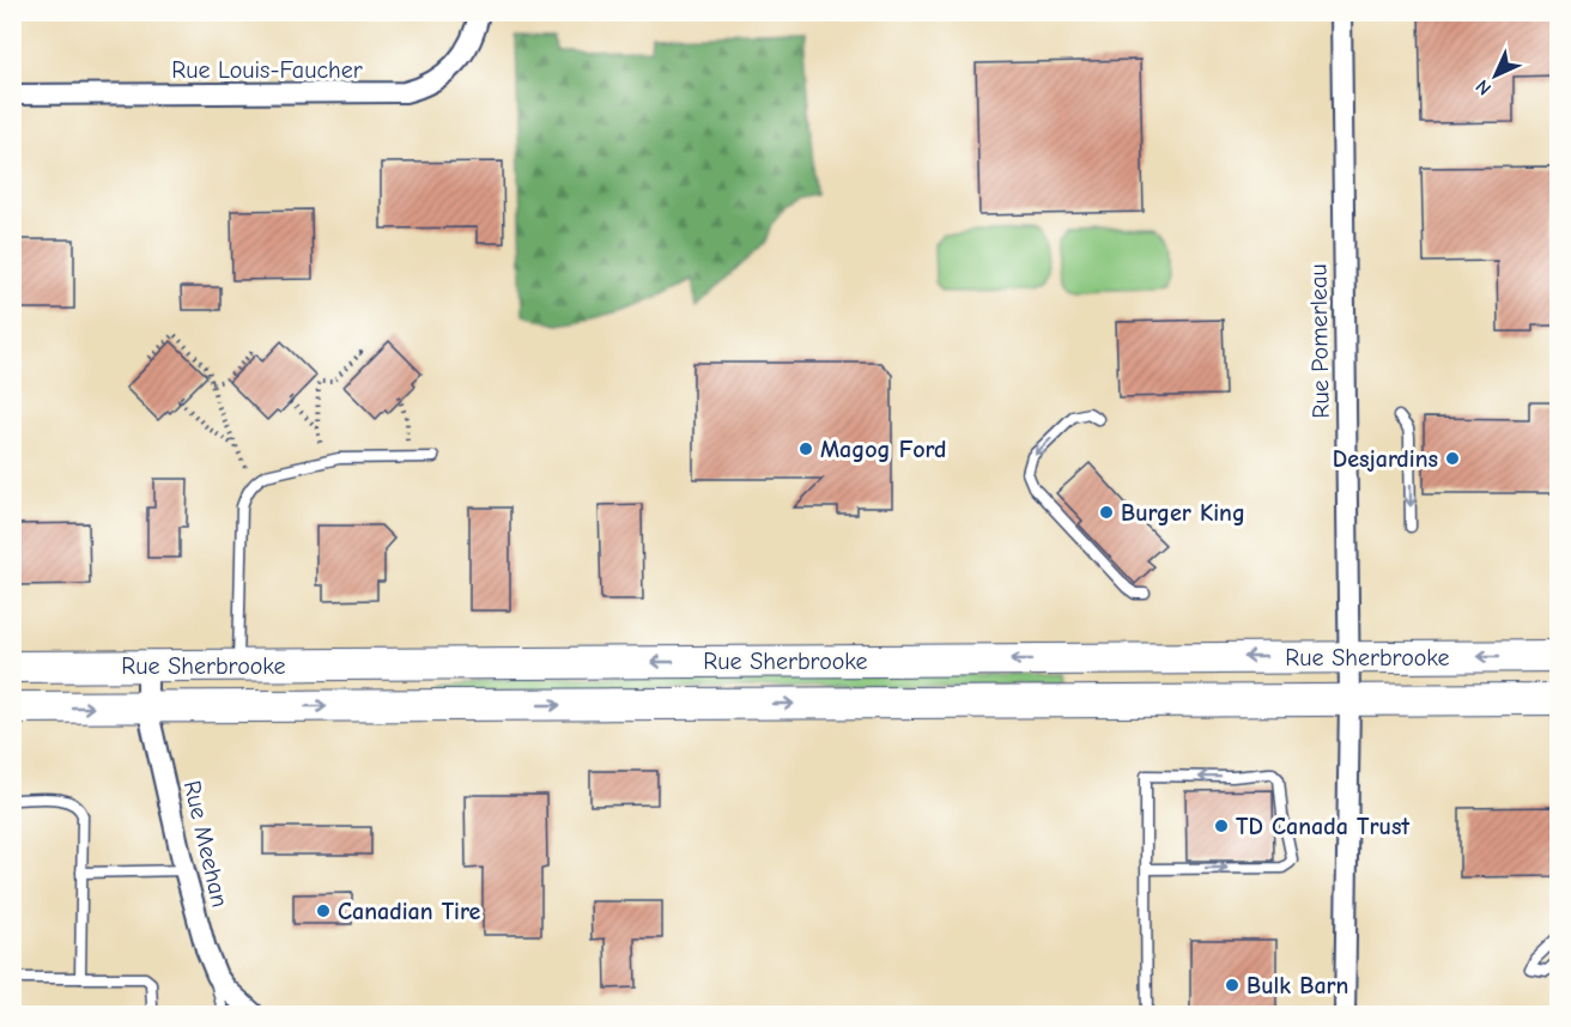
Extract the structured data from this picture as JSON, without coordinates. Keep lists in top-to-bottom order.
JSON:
{
  "streets": {
    "main road": ["Rue Sherbrooke"],
    "street": ["Rue Louis-Faucher", "Rue Pomerleau", "Rue Meehan"]
  },
  "crossings": [
    ["Rue Pomerleau", "Rue Sherbrooke"],
    ["Rue Sherbrooke", "Rue Meehan"]
  ],
  "places": [
    "Magog Ford",
    "Desjardins",
    "Burger King",
    "TD Canada Trust",
    "Canadian Tire",
    "Bulk Barn"
  ],
  "north": "bottom left"
}
